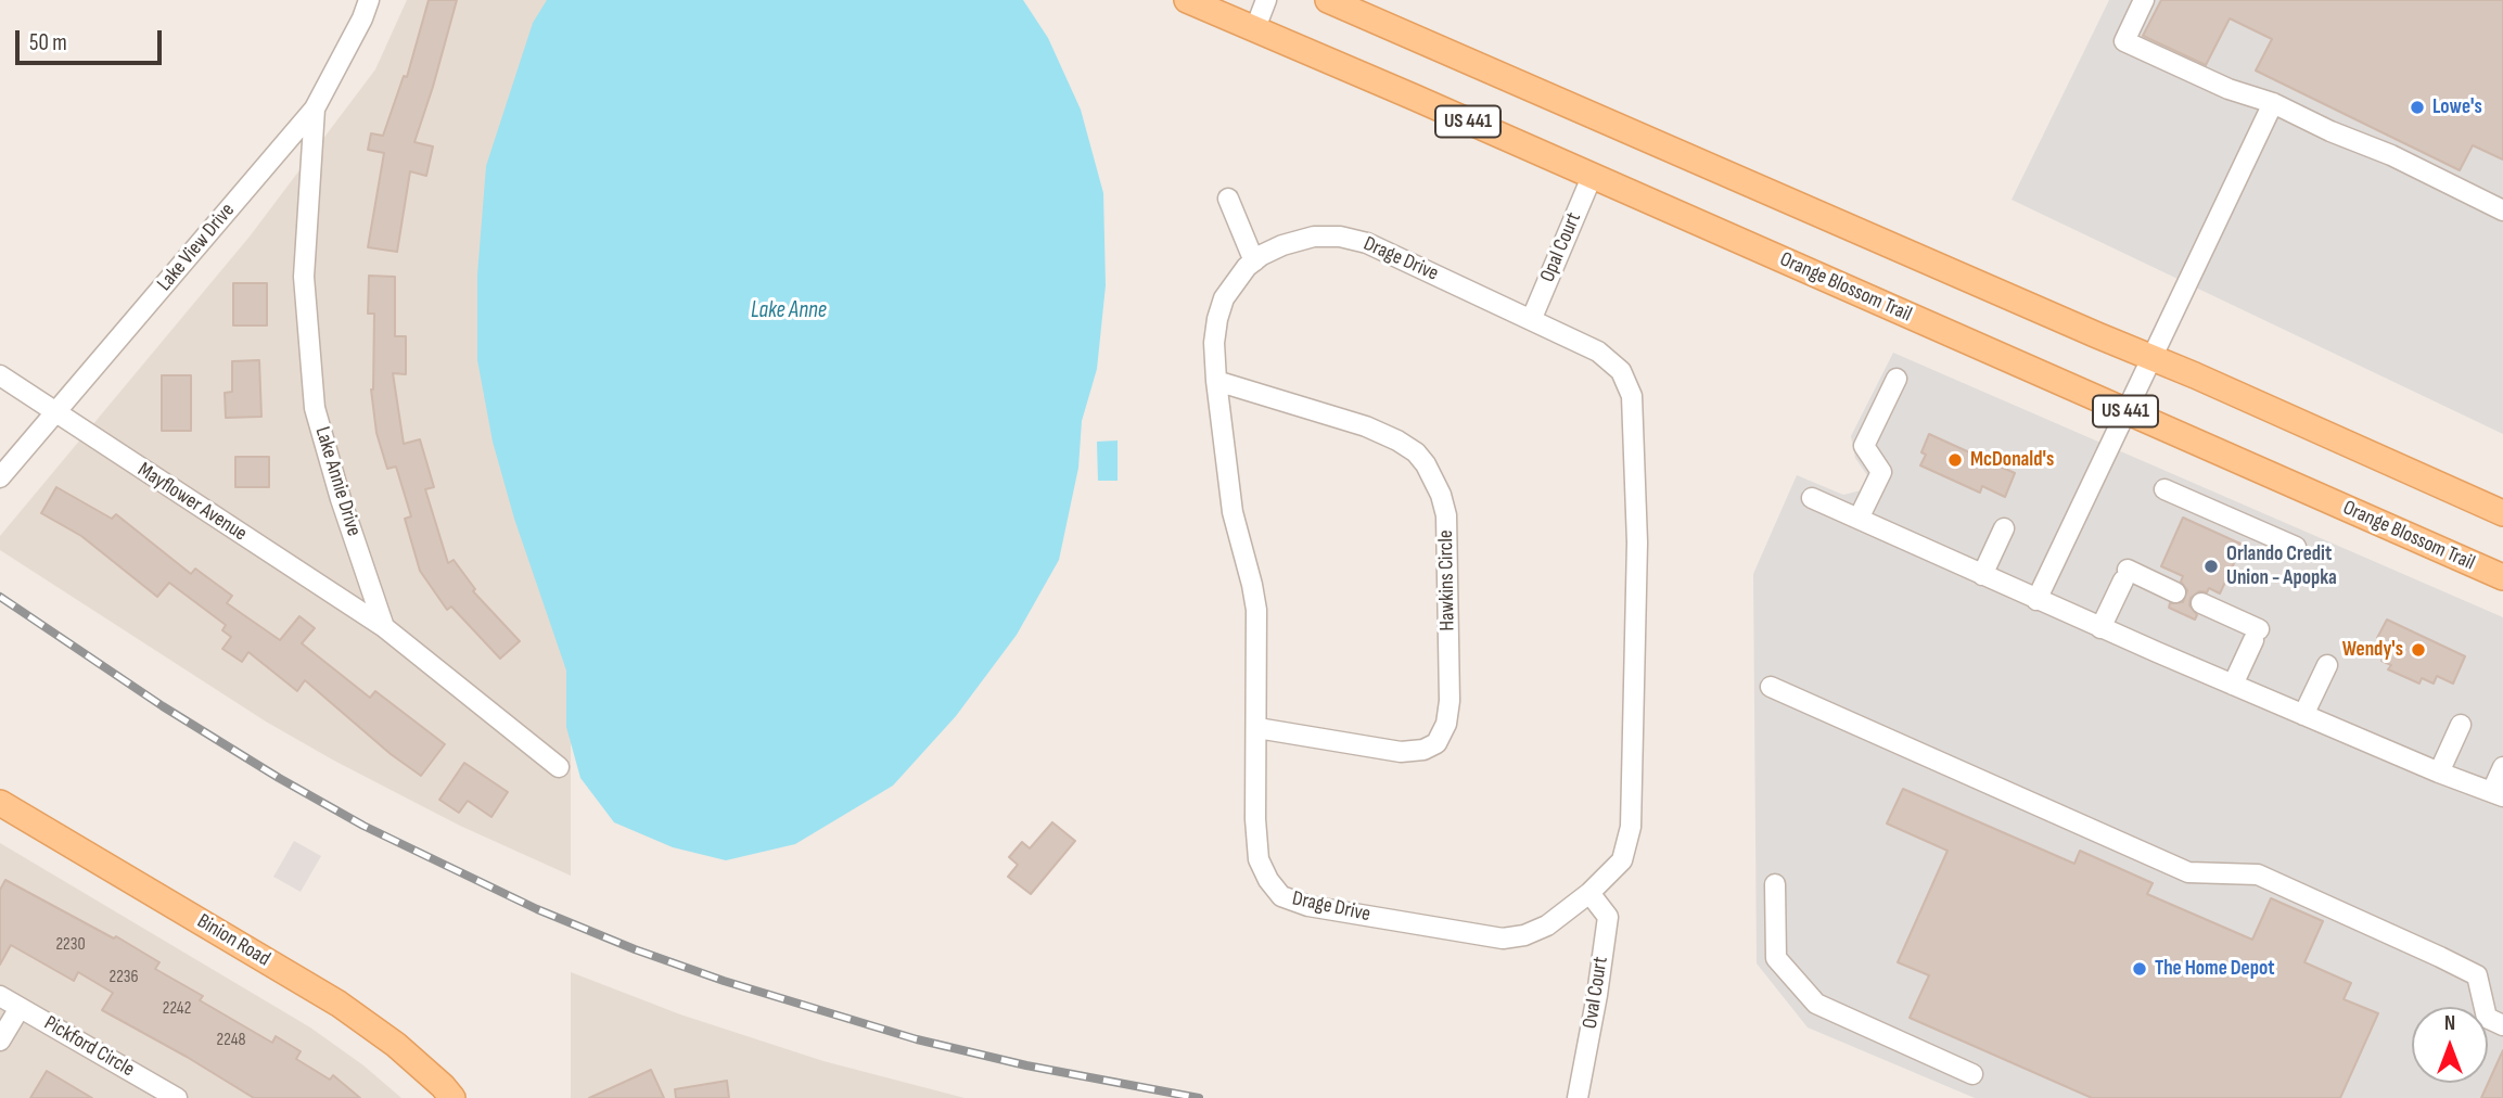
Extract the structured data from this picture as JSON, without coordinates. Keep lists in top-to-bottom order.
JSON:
{
  "streets": {
    "main road": ["US 441", "Orange Blossom Trail", "Binion Road"],
    "street": [
      "Lake View Drive",
      "Opal Court",
      "Drage Drive",
      "Lake Annie Drive",
      "Mayflower Avenue",
      "Hawkins Circle",
      "Oval Court",
      "Pickford Circle"
    ]
  },
  "crossings": [
    ["Lake View Drive", "Lake Annie Drive"],
    ["Lake View Drive", "Mayflower Avenue"],
    ["Opal Court", "Drage Drive"],
    ["Opal Court", "Orange Blossom Trail"],
    ["Drage Drive", "Hawkins Circle"],
    ["Drage Drive", "Oval Court"],
    ["Lake Annie Drive", "Mayflower Avenue"]
  ],
  "water": ["Lake Anne"],
  "places": [
    "Lowe's",
    "McDonald's",
    "Orlando Credit Union - Apopka",
    "Wendy's",
    "The Home Depot"
  ],
  "house_numbers": [
    "2230",
    "2236",
    "2242",
    "2248"
  ],
  "scale_bar": "50 m",
  "north": "top"
}
